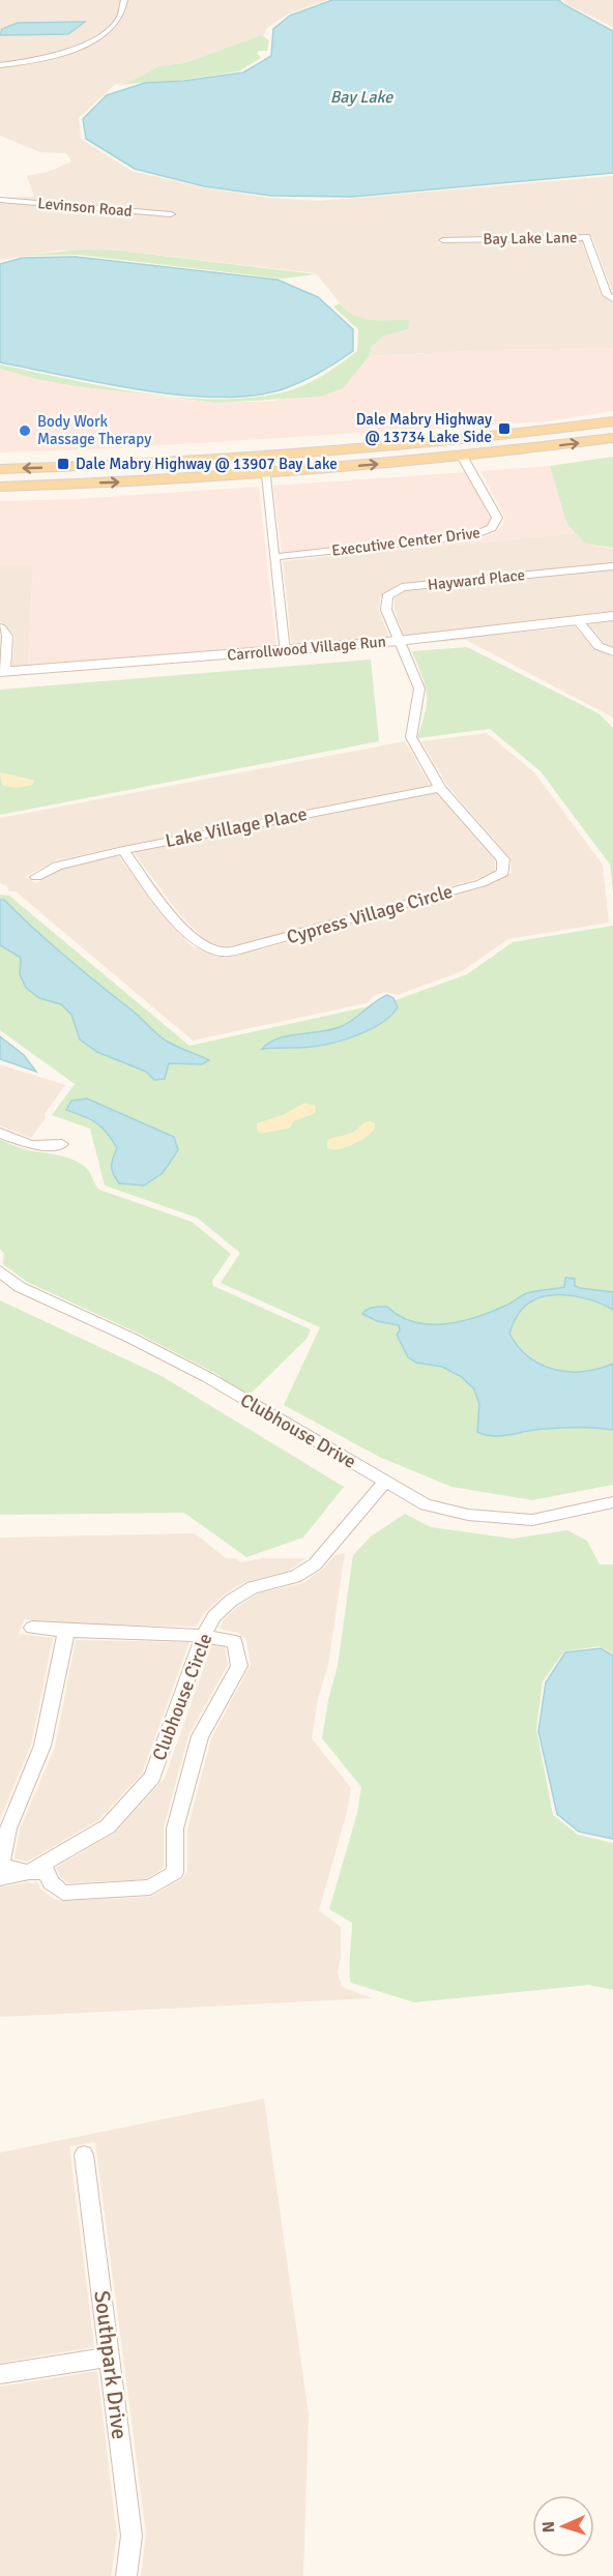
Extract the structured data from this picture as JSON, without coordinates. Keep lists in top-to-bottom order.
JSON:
{
  "streets": {
    "street": [
      "Levinson Road",
      "Bay Lake Lane",
      "Executive Center Drive",
      "Hayward Place",
      "Carrollwood Village Run",
      "Lake Village Place",
      "Cypress Village Circle",
      "Clubhouse Drive",
      "Clubhouse Circle",
      "Southpark Drive"
    ]
  },
  "crossings": [
    ["Hayward Place", "Carrollwood Village Run"],
    ["Hayward Place", "Cypress Village Circle"],
    ["Carrollwood Village Run", "Cypress Village Circle"],
    ["Lake Village Place", "Cypress Village Circle"],
    ["Clubhouse Drive", "Clubhouse Circle"]
  ],
  "water": ["Bay Lake"],
  "places": {
    "transit": ["Dale Mabry Highway @ 13734 Lake Side", "Dale Mabry Highway @ 13907 Bay Lake"],
    "other": ["Body Work Massage Therapy"]
  },
  "north": "left"
}
